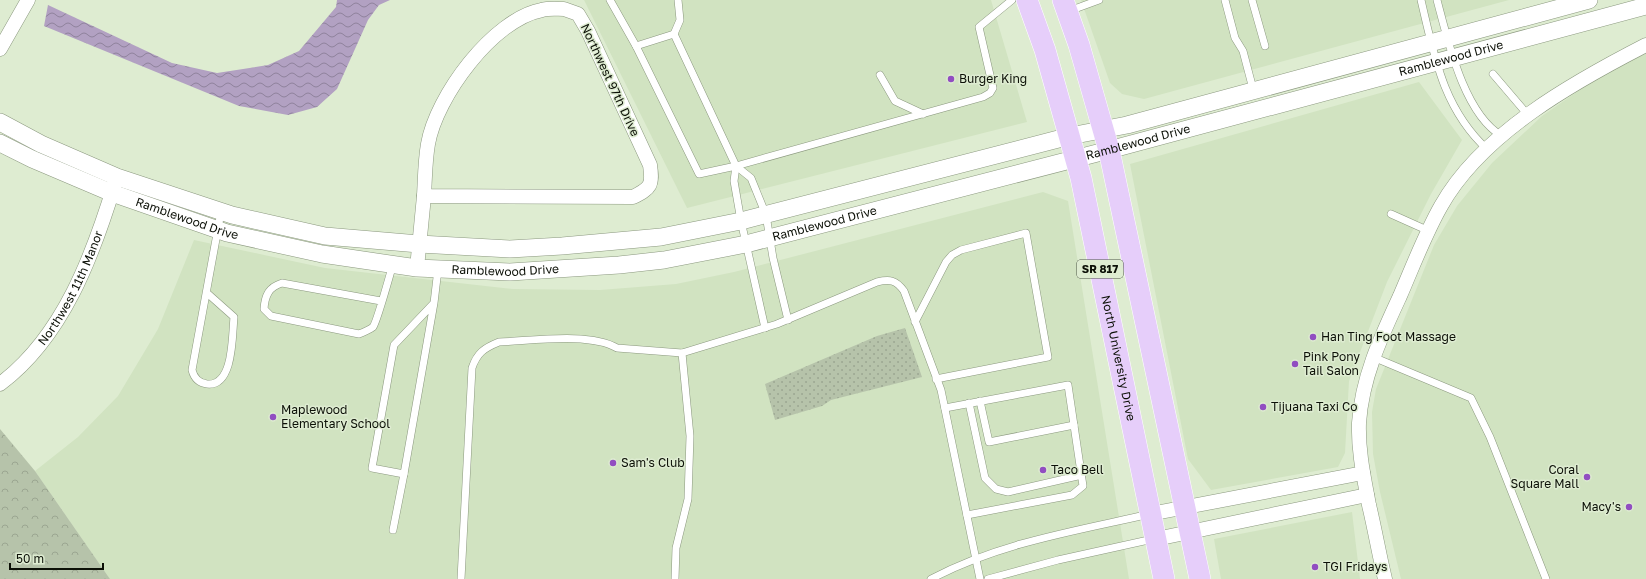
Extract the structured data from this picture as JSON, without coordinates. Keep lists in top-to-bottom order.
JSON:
{
  "streets": {
    "main road": ["SR 817", "North University Drive"],
    "street": ["Ramblewood Drive", "Northwest 97th Drive", "Northwest 11th Manor"]
  },
  "crossings": [
    ["Ramblewood Drive", "Northwest 97th Drive"],
    ["Ramblewood Drive", "SR 817"],
    ["Ramblewood Drive", "Northwest 11th Manor"],
    ["Ramblewood Drive", "North University Drive"]
  ],
  "places": [
    "Burger King",
    "Han Ting Foot Massage",
    "Pink Pony Tail Salon",
    "Tijuana Taxi Co",
    "Maplewood Elementary School",
    "Sam's Club",
    "Taco Bell",
    "Coral Square Mall",
    "Macy's",
    "TGI Fridays"
  ],
  "scale_bar": "50 m"
}
